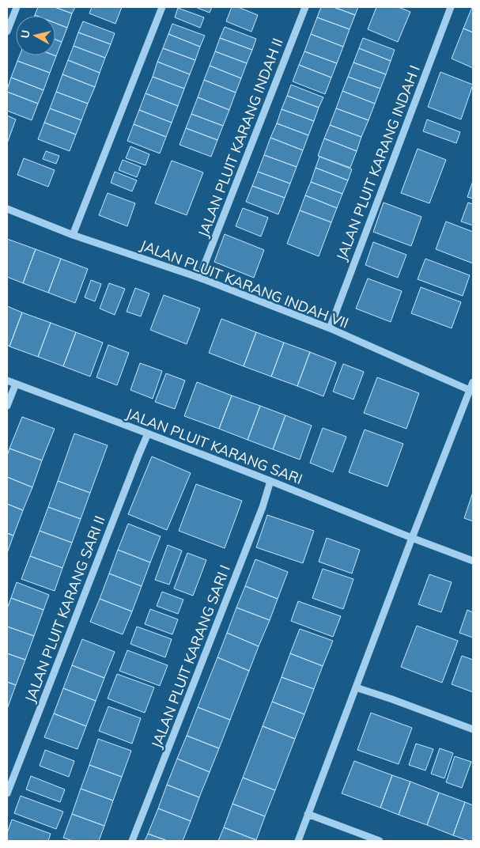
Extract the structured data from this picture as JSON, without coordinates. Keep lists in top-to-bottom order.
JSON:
{
  "streets": {
    "street": [
      "JALAN PLUIT KARANG INDAH II",
      "JALAN PLUIT KARANG INDAH I",
      "JALAN PLUIT KARANG INDAH VII",
      "JALAN PLUIT KARANG SARI",
      "JALAN PLUIT KARANG SARI II",
      "JALAN PLUIT KARANG SARI I"
    ]
  },
  "crossings": [
    ["JALAN PLUIT KARANG INDAH II", "JALAN PLUIT KARANG INDAH VII"],
    ["JALAN PLUIT KARANG INDAH I", "JALAN PLUIT KARANG INDAH VII"],
    ["JALAN PLUIT KARANG SARI", "JALAN PLUIT KARANG SARI II"],
    ["JALAN PLUIT KARANG SARI", "JALAN PLUIT KARANG SARI I"]
  ],
  "north": "left"
}
